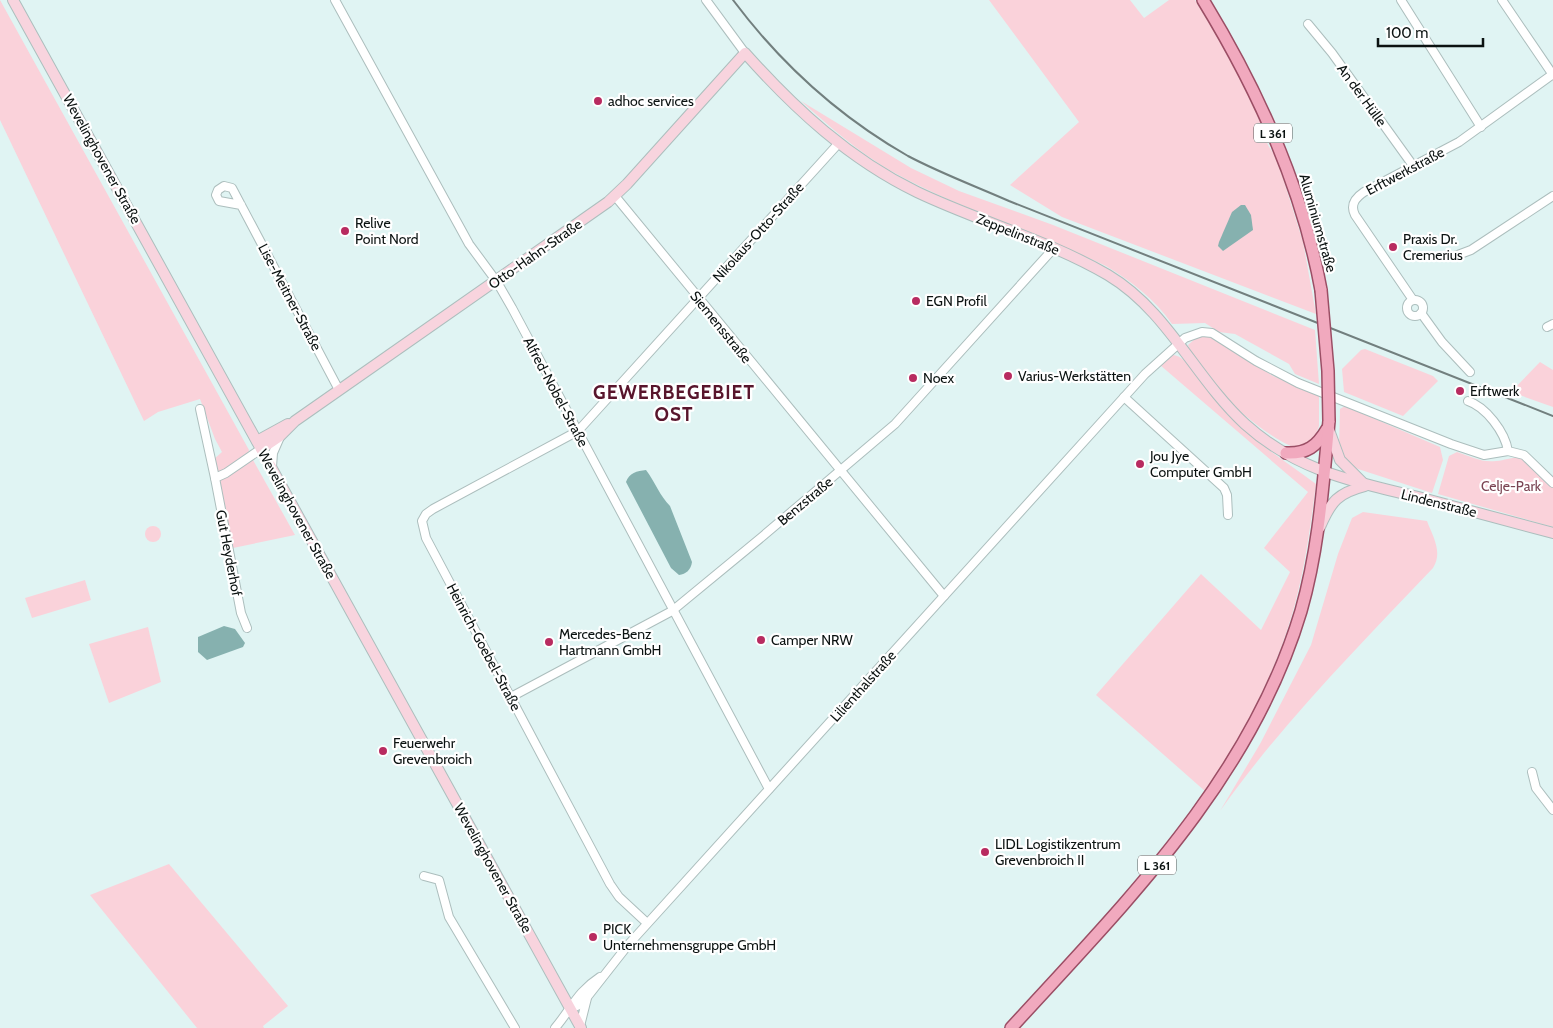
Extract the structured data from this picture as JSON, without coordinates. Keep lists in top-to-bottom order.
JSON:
{
  "streets": {
    "main road": ["L 361", "Aluminiumstraße"],
    "street": [
      "An der Hülle",
      "Wevelinghovener Straße",
      "Erftwerkstraße",
      "Nikolaus-Otto-Straße",
      "Zeppelinstraße",
      "Otto-Hahn-Straße",
      "Lise-Meitner-Straße",
      "Siemensstraße",
      "Alfred-Nobel-Straße",
      "Benzstraße",
      "Lindenstraße",
      "Gut Heyderhof",
      "Heinrich-Goebel-Straße",
      "Lilienthalstraße"
    ]
  },
  "crossings": [
    ["An der Hülle", "Erftwerkstraße"],
    ["L 361", "Aluminiumstraße"],
    ["L 361", "Zeppelinstraße"],
    ["L 361", "Lindenstraße"],
    ["Wevelinghovener Straße", "Otto-Hahn-Straße"],
    ["Wevelinghovener Straße", "Lilienthalstraße"],
    ["Aluminiumstraße", "Zeppelinstraße"],
    ["Aluminiumstraße", "Lindenstraße"],
    ["Nikolaus-Otto-Straße", "Zeppelinstraße"],
    ["Nikolaus-Otto-Straße", "Siemensstraße"],
    ["Nikolaus-Otto-Straße", "Alfred-Nobel-Straße"],
    ["Nikolaus-Otto-Straße", "Heinrich-Goebel-Straße"],
    ["Zeppelinstraße", "Otto-Hahn-Straße"],
    ["Zeppelinstraße", "Benzstraße"],
    ["Zeppelinstraße", "Lindenstraße"],
    ["Zeppelinstraße", "Lilienthalstraße"],
    ["Otto-Hahn-Straße", "Lise-Meitner-Straße"],
    ["Otto-Hahn-Straße", "Siemensstraße"],
    ["Otto-Hahn-Straße", "Alfred-Nobel-Straße"],
    ["Siemensstraße", "Benzstraße"],
    ["Siemensstraße", "Lilienthalstraße"],
    ["Alfred-Nobel-Straße", "Benzstraße"],
    ["Alfred-Nobel-Straße", "Heinrich-Goebel-Straße"],
    ["Alfred-Nobel-Straße", "Lilienthalstraße"],
    ["Benzstraße", "Heinrich-Goebel-Straße"],
    ["Heinrich-Goebel-Straße", "Lilienthalstraße"]
  ],
  "districts": ["GEWERBEGEBIET OST"],
  "parks": ["Celje-Park"],
  "places": [
    "adhoc services",
    "Relive Point Nord",
    "Praxis Dr. Cremerius",
    "EGN Profil",
    "Varius-Werkstätten",
    "Noex",
    "Erftwerk",
    "Jou Jye Computer GmbH",
    "Camper NRW",
    "Mercedes-Benz Hartmann GmbH",
    "Feuerwehr Grevenbroich",
    "LIDL Logistikzentrum Grevenbroich II",
    "PICK Unternehmensgruppe GmbH"
  ],
  "scale_bar": "100 m"
}
